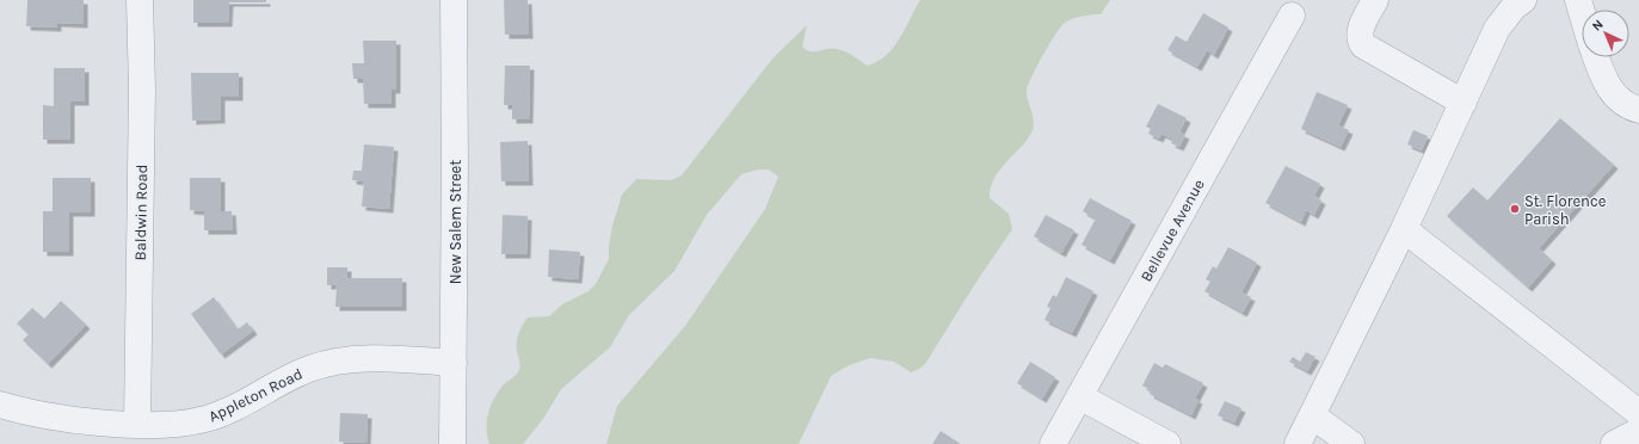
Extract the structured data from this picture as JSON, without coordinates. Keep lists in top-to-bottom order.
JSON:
{
  "streets": {
    "street": [
      "Baldwin Road",
      "New Salem Street",
      "Bellevue Avenue",
      "Appleton Road"
    ]
  },
  "crossings": [
    ["Baldwin Road", "Appleton Road"],
    ["New Salem Street", "Appleton Road"]
  ],
  "places": ["St. Florence Parish"],
  "north": "top left"
}
